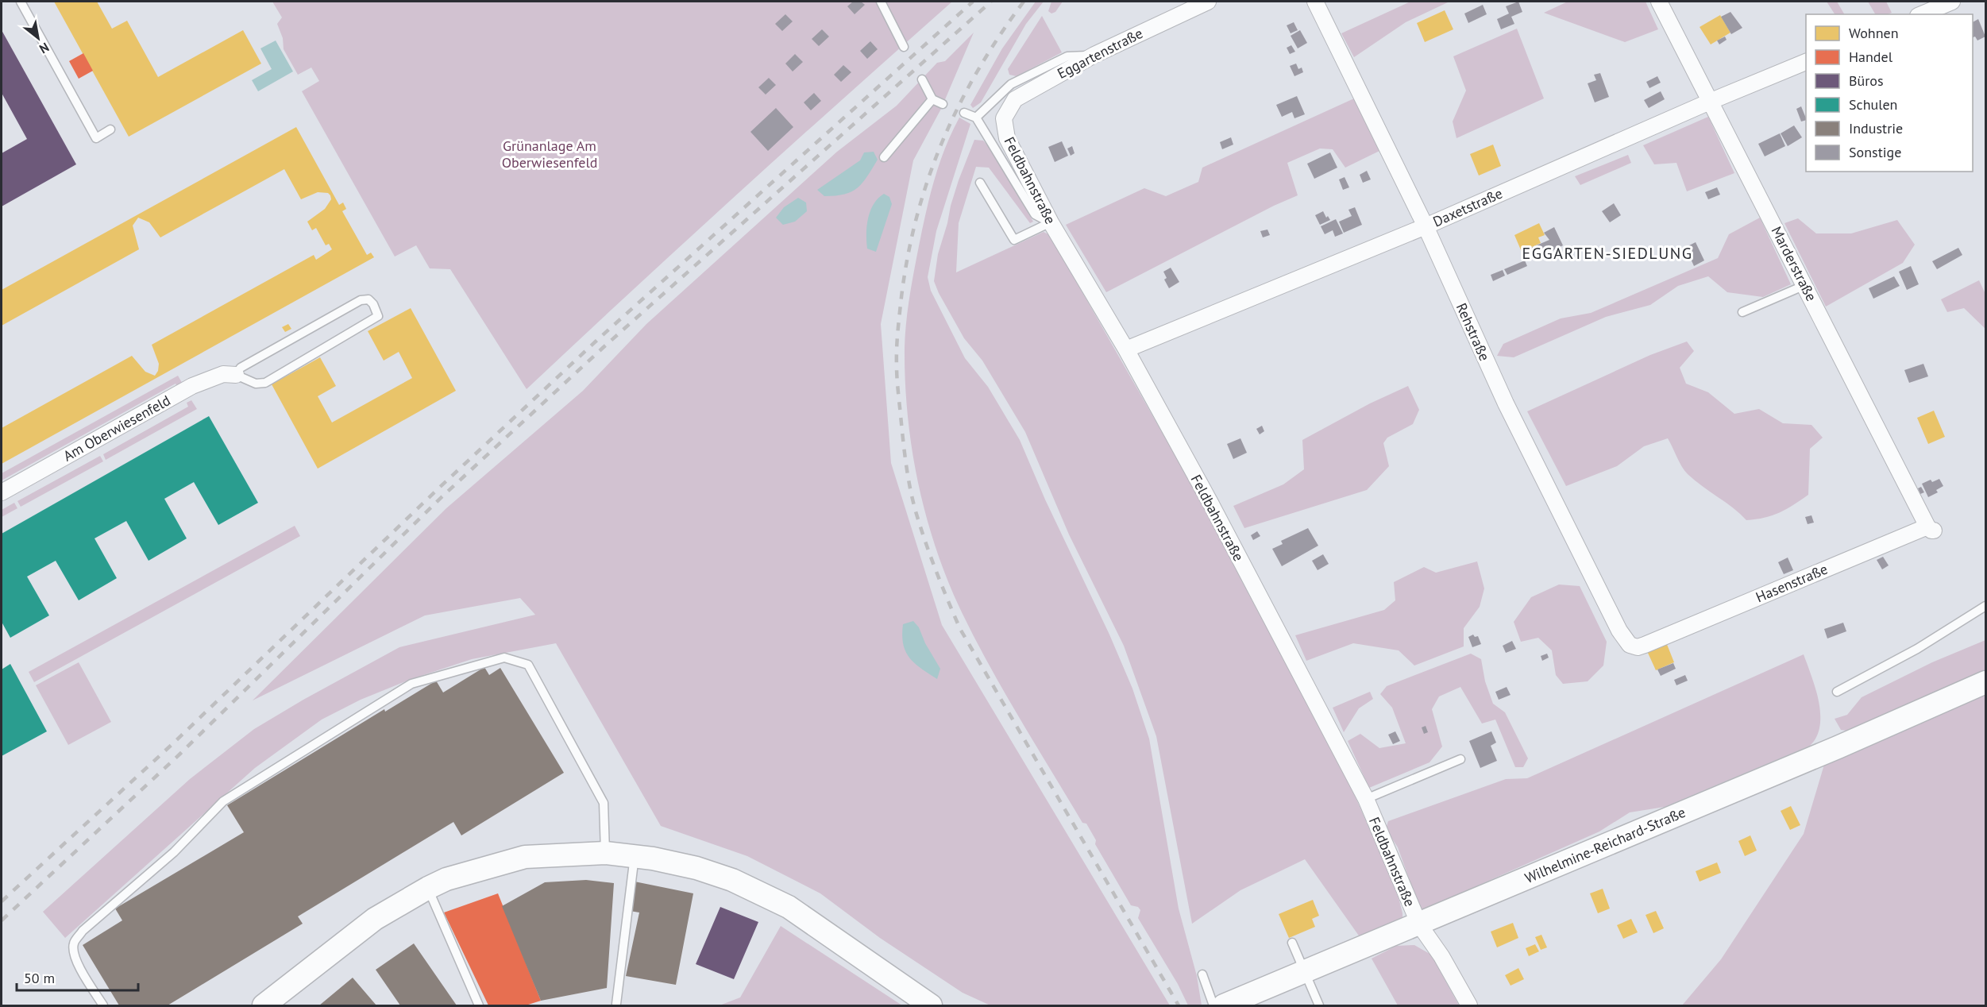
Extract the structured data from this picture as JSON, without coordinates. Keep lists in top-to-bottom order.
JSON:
{
  "streets": {
    "street": [
      "Eggartenstraße",
      "Feldbahnstraße",
      "Daxetstraße",
      "Marderstraße",
      "Rehstraße",
      "Am Oberwiesenfeld",
      "Hasenstraße",
      "Wilhelmine-Reichard-Straße"
    ]
  },
  "crossings": [
    ["Eggartenstraße", "Feldbahnstraße"],
    ["Feldbahnstraße", "Daxetstraße"],
    ["Feldbahnstraße", "Wilhelmine-Reichard-Straße"],
    ["Daxetstraße", "Marderstraße"],
    ["Daxetstraße", "Rehstraße"],
    ["Marderstraße", "Hasenstraße"],
    ["Rehstraße", "Hasenstraße"]
  ],
  "districts": ["EGGARTEN-SIEDLUNG"],
  "parks": ["Grünanlage Am Oberwiesenfeld"],
  "legend": [
    "Wohnen",
    "Handel",
    "Büros",
    "Schulen",
    "Industrie",
    "Sonstige"
  ],
  "scale_bar": "50 m",
  "north": "bottom right"
}
